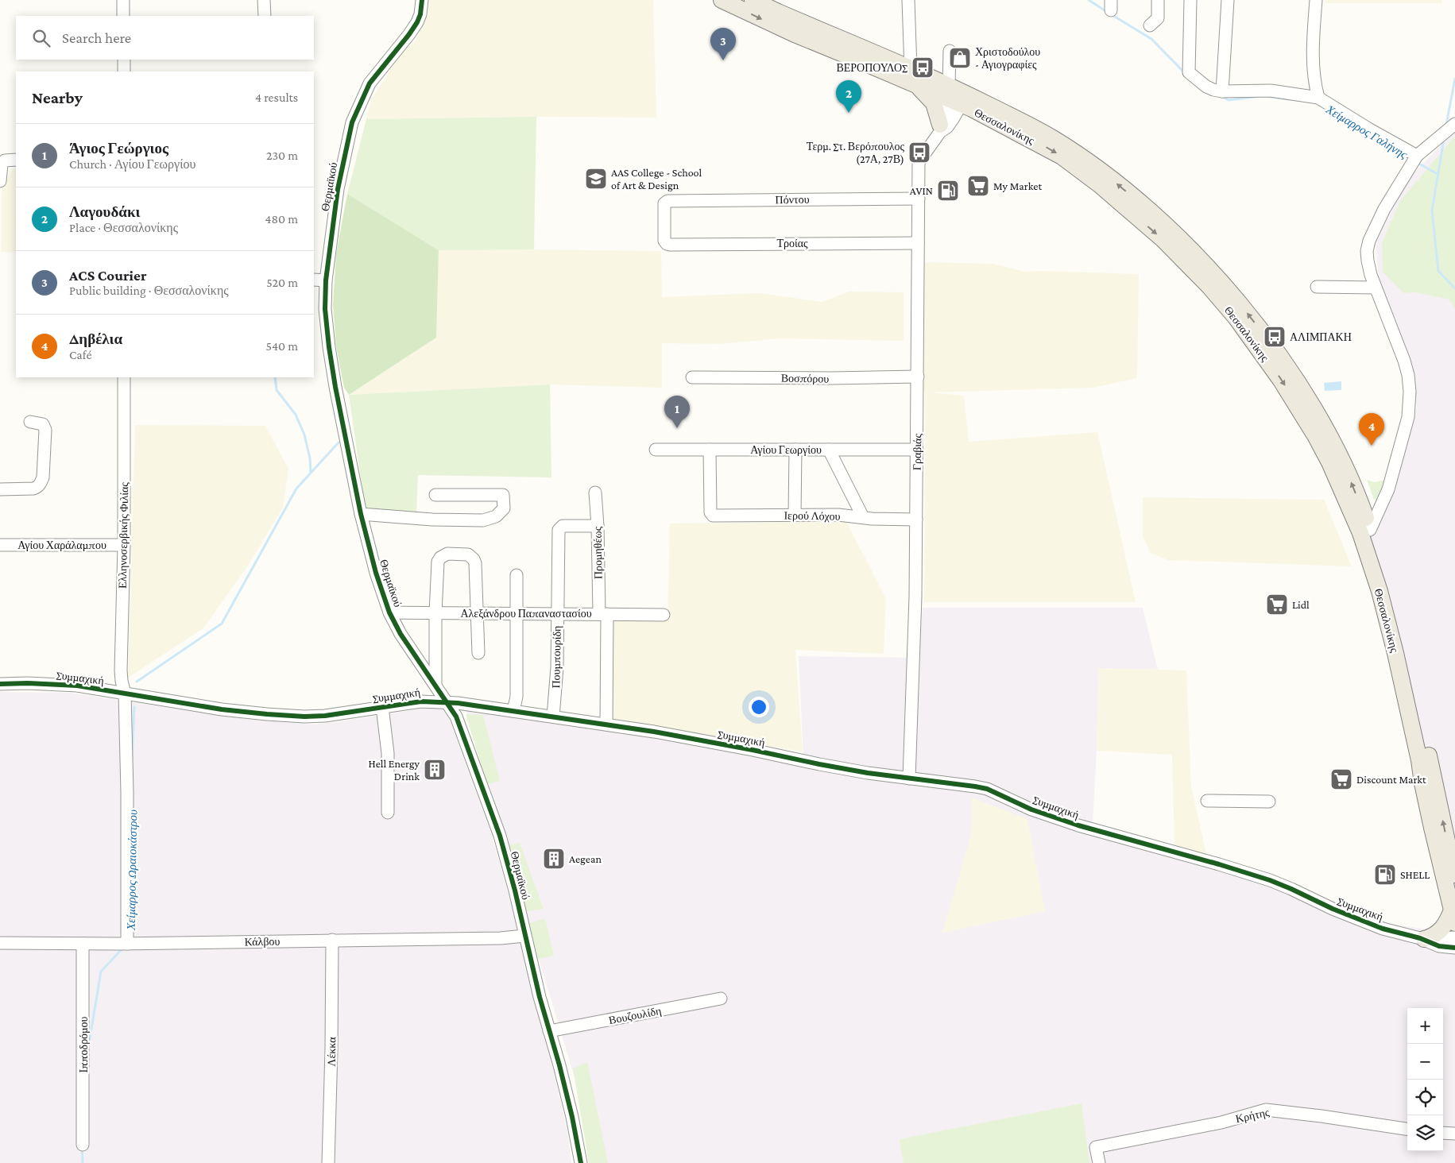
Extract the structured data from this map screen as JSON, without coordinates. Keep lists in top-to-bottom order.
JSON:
{
  "streets": {
    "main road": ["Θεσσαλονίκης"],
    "street": [
      "Θερμαϊκού",
      "Πόντου",
      "Τροίας",
      "Βοσπόρου",
      "Αγίου Γεωργίου",
      "Γραβιάς",
      "Ιερού Λόχου",
      "Ελληνοσερβικής Φιλίας",
      "Αγίου Χαράλαμπου",
      "Προμηθέως",
      "Αλεξάνδρου Παπαναστασίου",
      "Πουμπουρίδη",
      "Συμμαχική",
      "Κάλβου",
      "Βουζουλίδη",
      "Ιπποδρόμου",
      "Λέκκα",
      "Κρήτης"
    ]
  },
  "crossings": [
    ["Θεσσαλονίκης", "Γραβιάς"],
    ["Θερμαϊκού", "Αλεξάνδρου Παπαναστασίου"],
    ["Θερμαϊκού", "Συμμαχική"],
    ["Θερμαϊκού", "Κάλβου"],
    ["Θερμαϊκού", "Βουζουλίδη"],
    ["Πόντου", "Τροίας"],
    ["Πόντου", "Γραβιάς"],
    ["Τροίας", "Γραβιάς"],
    ["Βοσπόρου", "Γραβιάς"],
    ["Αγίου Γεωργίου", "Γραβιάς"],
    ["Αγίου Γεωργίου", "Ιερού Λόχου"],
    ["Γραβιάς", "Ιερού Λόχου"],
    ["Γραβιάς", "Συμμαχική"],
    ["Ελληνοσερβικής Φιλίας", "Αγίου Χαράλαμπου"],
    ["Ελληνοσερβικής Φιλίας", "Συμμαχική"],
    ["Ελληνοσερβικής Φιλίας", "Κάλβου"],
    ["Προμηθέως", "Αλεξάνδρου Παπαναστασίου"],
    ["Προμηθέως", "Πουμπουρίδη"],
    ["Προμηθέως", "Συμμαχική"],
    ["Αλεξάνδρου Παπαναστασίου", "Πουμπουρίδη"],
    ["Πουμπουρίδη", "Συμμαχική"],
    ["Κάλβου", "Ιπποδρόμου"],
    ["Κάλβου", "Λέκκα"]
  ],
  "water": ["Χείμαρρος Γαλήνης", "Χείμαρρος Ωραιοκάστρου"],
  "places": {
    "shop": ["Χριστοδούλου - Αγιογραφίες"],
    "bus stop": ["ΒΕΡΟΠΟΥΛΟΣ", "Τερμ. Στ. Βερόπουλος (27Α, 27Β)", "ΑΛΙΜΠΑΚΗ"],
    "school or university": ["AAS College - School of Art & Design"],
    "supermarket": ["My Market", "Lidl", "Discount Markt"],
    "fuel station": ["AVIN", "SHELL"],
    "building": ["Hell Energy Drink", "Aegean"]
  },
  "page": {
    "search": "Search here",
    "pins": [
      "3",
      "2",
      "1",
      "4"
    ],
    "heading": ["Nearby", "4 results"],
    "list": [
      {
        "mark": "1",
        "name": "Άγιος Γεώργιος",
        "note": "Church · Αγίου Γεωργίου",
        "value": "230 m"
      },
      {
        "mark": "2",
        "name": "Λαγουδάκι",
        "note": "Place · Θεσσαλονίκης",
        "value": "480 m"
      },
      {
        "mark": "3",
        "name": "ACS Courier",
        "note": "Public building · Θεσσαλονίκης",
        "value": "520 m"
      },
      {
        "mark": "4",
        "name": "Δηβέλια",
        "note": "Café",
        "value": "540 m"
      }
    ],
    "map_buttons": ["+", "−"]
  }
}
